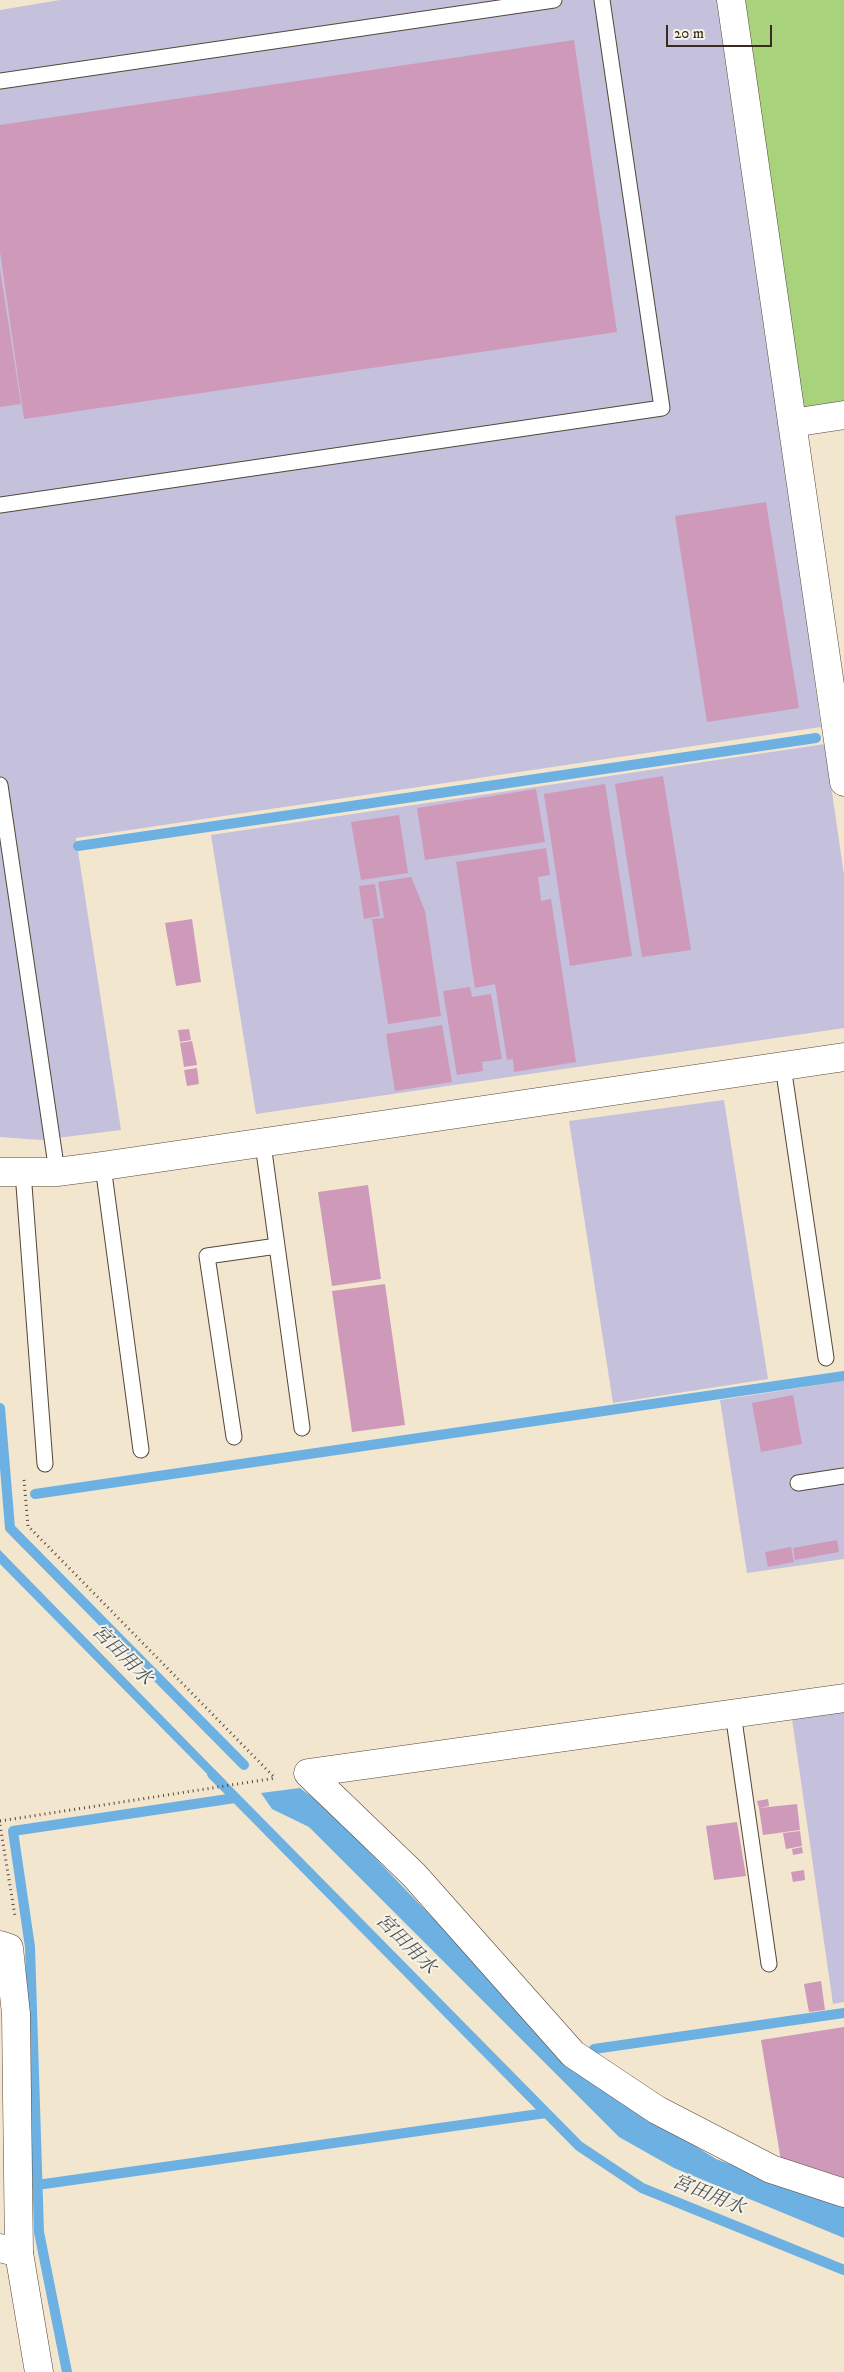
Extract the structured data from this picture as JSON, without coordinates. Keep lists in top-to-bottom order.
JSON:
{
  "water": ["宮田用水"],
  "scale_bar": "20 m"
}
